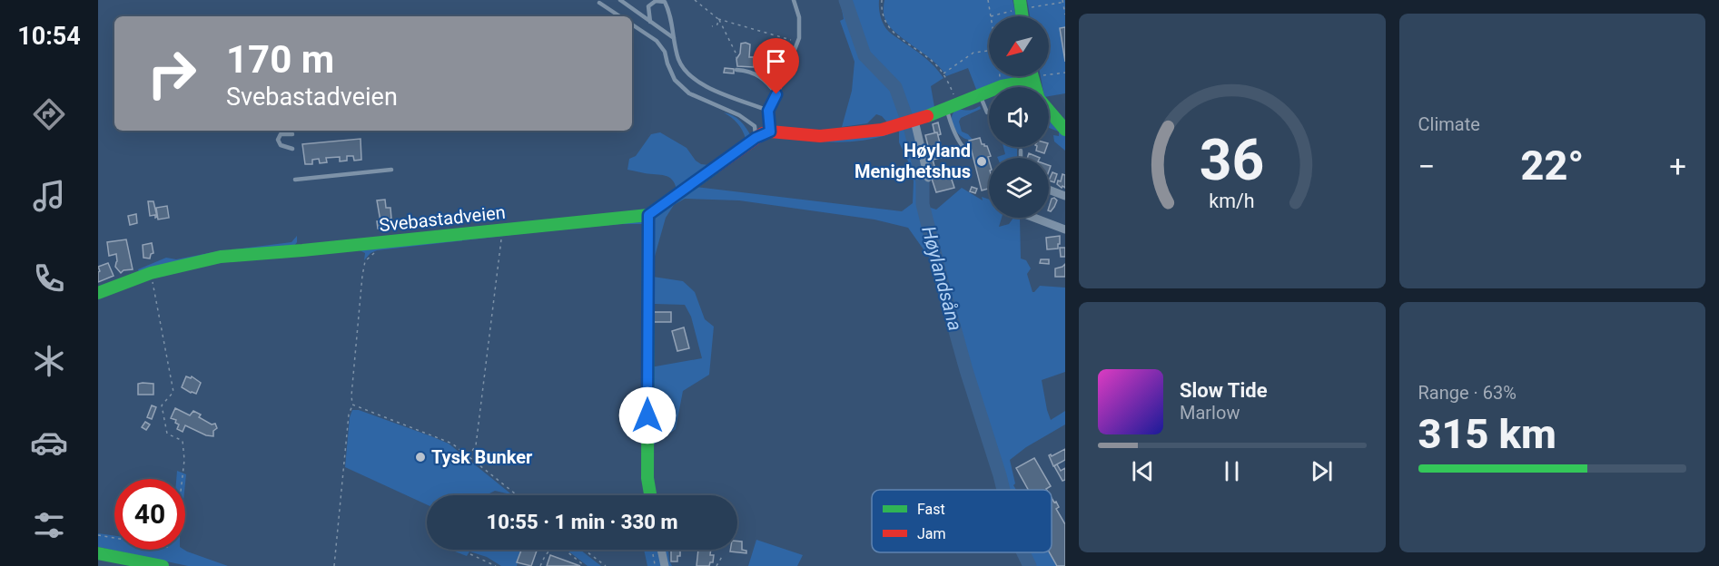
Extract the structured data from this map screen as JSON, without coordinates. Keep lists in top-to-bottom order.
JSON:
{
  "streets": {
    "street": ["Svebastadveien"]
  },
  "water": ["Høylandsåna"],
  "places": ["Høyland Menighetshus", "Tysk Bunker"],
  "legend": ["Fast", "Jam"],
  "north": "bottom left",
  "page": {
    "tabs": "10:54",
    "tile": [
      "Climate",
      ["Range · 63%", "315 km"]
    ],
    "turn": ["170 m", "Svebastadveien"],
    "heat": ["−", "22°", "+"],
    "song": ["Slow Tide", "Marlow"],
    "limit": "40",
    "trip": "10:55 · 1 min · 330 m",
    "gauge": ["36", "km/h"]
  }
}
